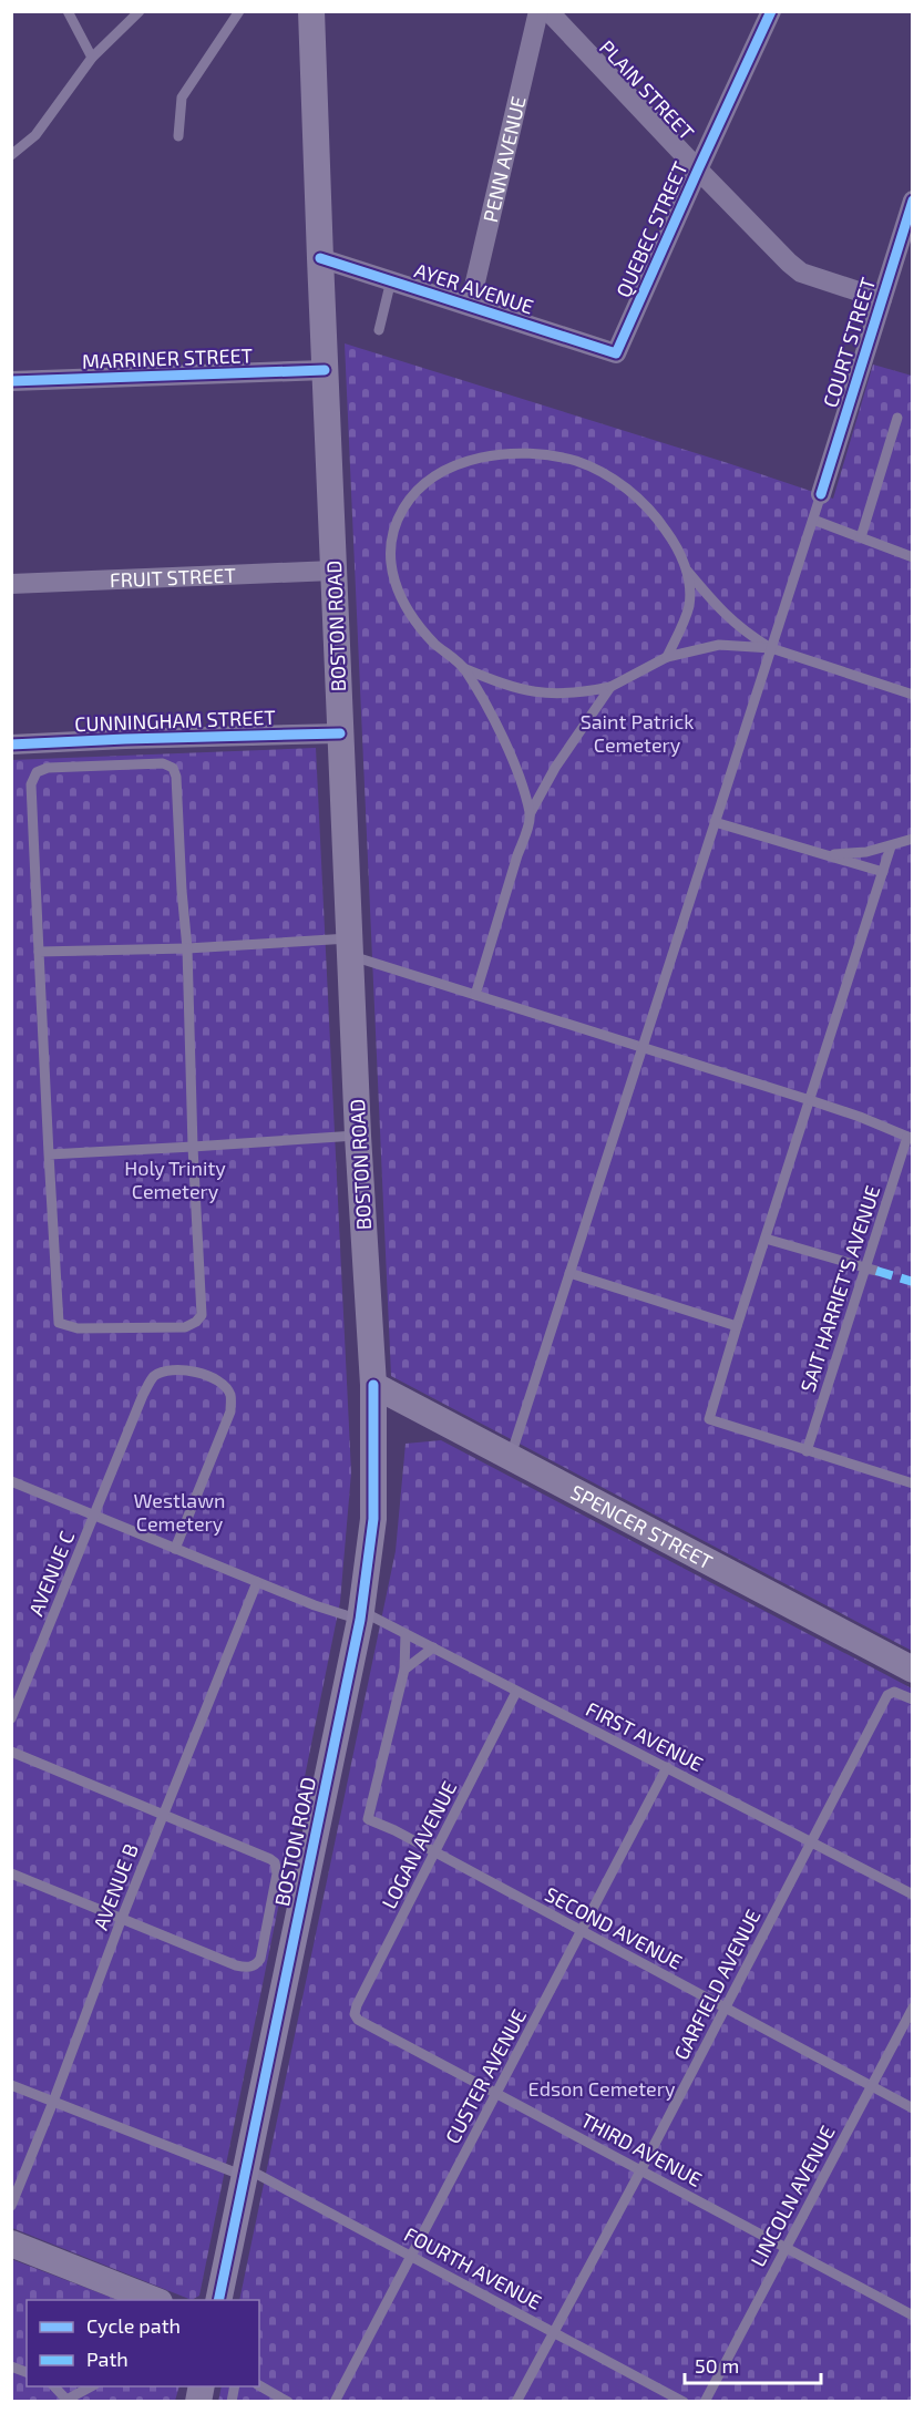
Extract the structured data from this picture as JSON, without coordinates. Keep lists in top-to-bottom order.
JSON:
{
  "streets": {
    "main road": ["BOSTON ROAD", "SPENCER STREET"],
    "street": [
      "PLAIN STREET",
      "PENN AVENUE",
      "QUEBEC STREET",
      "AYER AVENUE",
      "COURT STREET",
      "MARRINER STREET",
      "FRUIT STREET",
      "CUNNINGHAM STREET"
    ],
    "lane": [
      "SAIT HARRIET'S AVENUE",
      "AVENUE C",
      "FIRST AVENUE",
      "LOGAN AVENUE",
      "AVENUE B",
      "SECOND AVENUE",
      "GARFIELD AVENUE",
      "CUSTER AVENUE",
      "THIRD AVENUE",
      "LINCOLN AVENUE",
      "FOURTH AVENUE"
    ]
  },
  "crossings": [
    ["PLAIN STREET", "QUEBEC STREET"],
    ["PLAIN STREET", "COURT STREET"],
    ["PENN AVENUE", "AYER AVENUE"],
    ["QUEBEC STREET", "AYER AVENUE"],
    ["AYER AVENUE", "BOSTON ROAD"],
    ["MARRINER STREET", "BOSTON ROAD"],
    ["FRUIT STREET", "BOSTON ROAD"],
    ["BOSTON ROAD", "CUNNINGHAM STREET"],
    ["BOSTON ROAD", "SPENCER STREET"],
    ["BOSTON ROAD", "FIRST AVENUE"],
    ["BOSTON ROAD", "FOURTH AVENUE"],
    ["AVENUE C", "FIRST AVENUE"],
    ["FIRST AVENUE", "LOGAN AVENUE"],
    ["FIRST AVENUE", "AVENUE B"],
    ["FIRST AVENUE", "GARFIELD AVENUE"],
    ["FIRST AVENUE", "CUSTER AVENUE"],
    ["LOGAN AVENUE", "SECOND AVENUE"],
    ["LOGAN AVENUE", "THIRD AVENUE"],
    ["AVENUE B", "FOURTH AVENUE"],
    ["SECOND AVENUE", "GARFIELD AVENUE"],
    ["SECOND AVENUE", "CUSTER AVENUE"],
    ["SECOND AVENUE", "LINCOLN AVENUE"],
    ["GARFIELD AVENUE", "THIRD AVENUE"],
    ["GARFIELD AVENUE", "FOURTH AVENUE"],
    ["CUSTER AVENUE", "THIRD AVENUE"],
    ["CUSTER AVENUE", "FOURTH AVENUE"],
    ["THIRD AVENUE", "LINCOLN AVENUE"]
  ],
  "parks": [
    "Saint Patrick Cemetery",
    "Holy Trinity Cemetery",
    "Westlawn Cemetery",
    "Edson Cemetery"
  ],
  "legend": ["Cycle path", "Path"],
  "scale_bar": "50 m"
}
